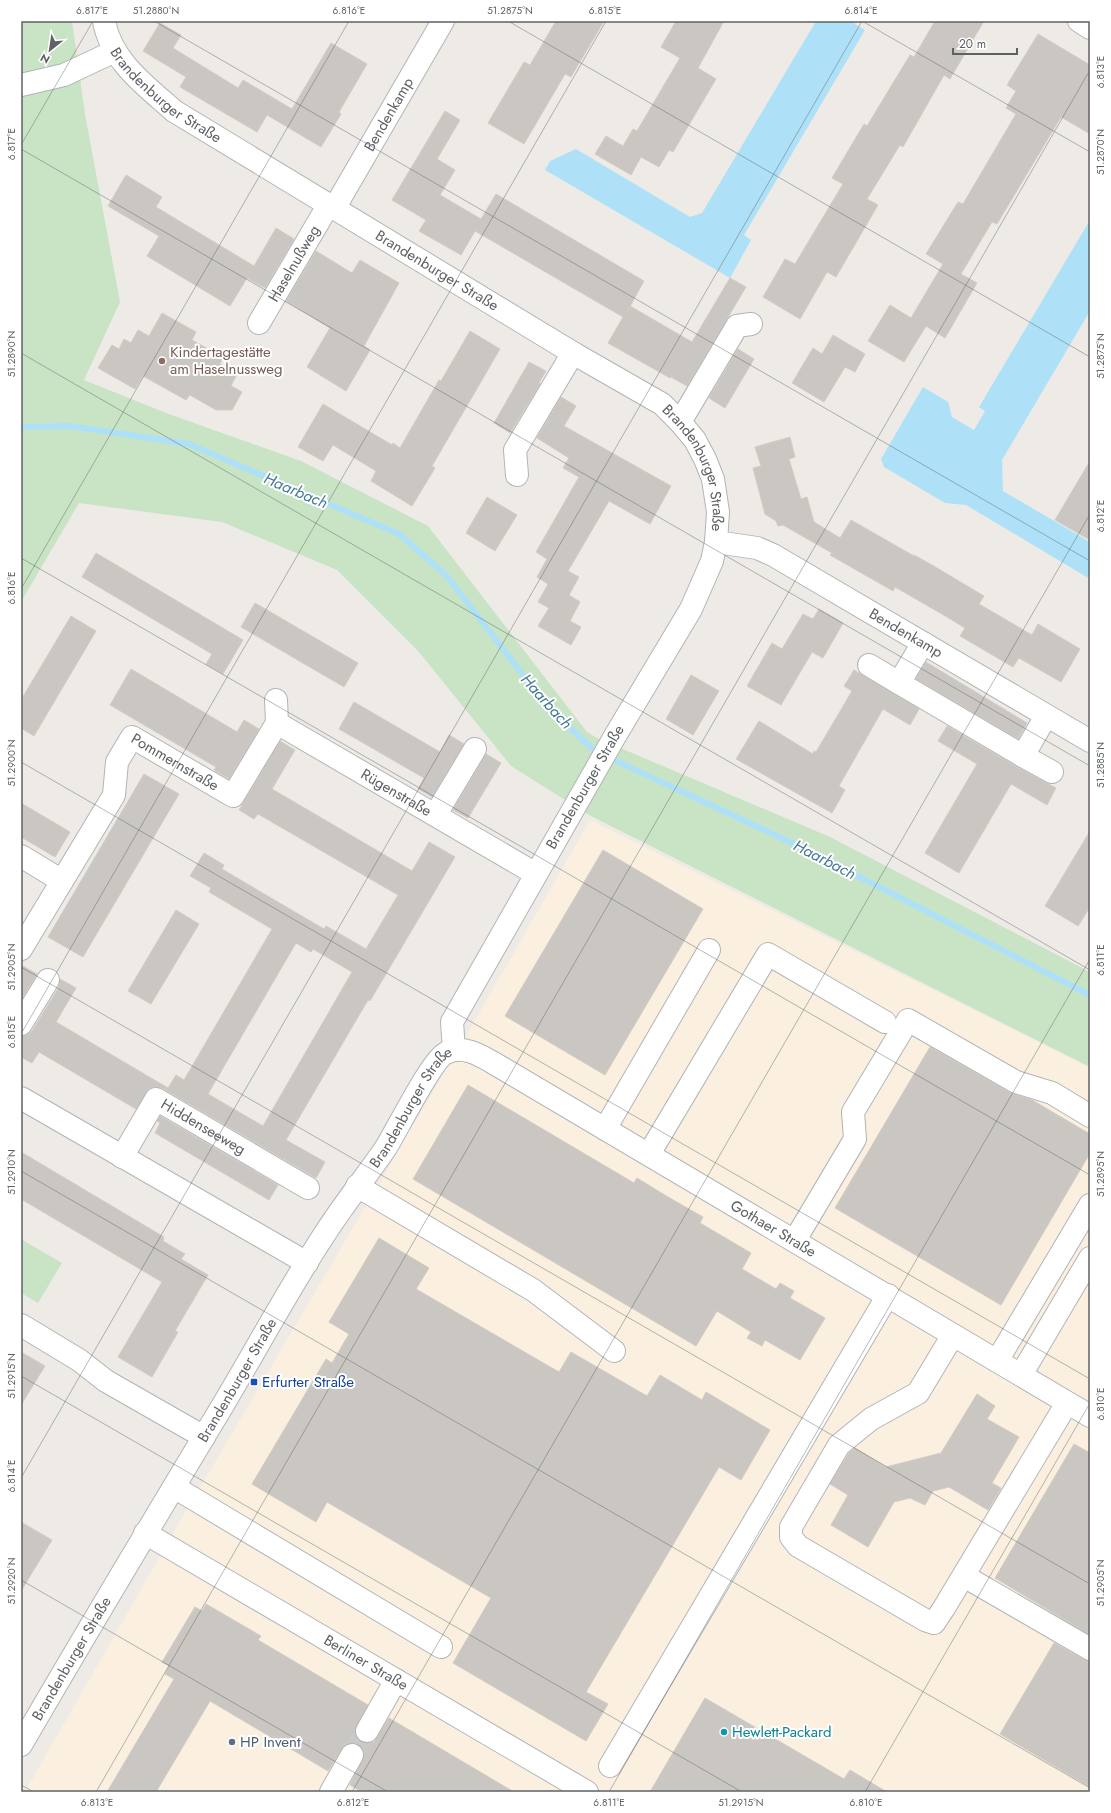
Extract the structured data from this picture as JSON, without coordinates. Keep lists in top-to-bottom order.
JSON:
{
  "streets": {
    "street": [
      "Brandenburger Straße",
      "Bendenkamp",
      "Haselnußweg",
      "Pommernstraße",
      "Rügenstraße",
      "Hiddenseeweg",
      "Gothaer Straße",
      "Berliner Straße"
    ]
  },
  "crossings": [
    ["Brandenburger Straße", "Bendenkamp"],
    ["Brandenburger Straße", "Haselnußweg"],
    ["Brandenburger Straße", "Rügenstraße"],
    ["Brandenburger Straße", "Gothaer Straße"],
    ["Brandenburger Straße", "Berliner Straße"],
    ["Bendenkamp", "Haselnußweg"],
    ["Pommernstraße", "Rügenstraße"]
  ],
  "water": ["Haarbach"],
  "places": {
    "other": ["Kindertagestätte am Haselnussweg", "Hewlett-Packard", "HP Invent"],
    "transit": ["Erfurter Straße"]
  },
  "scale_bar": "20 m",
  "north": "bottom left",
  "coordinates": [
    "6.817°E",
    "51.2880°N",
    "6.816°E",
    "51.2875°N",
    "6.815°E",
    "6.814°E",
    "6.813°E",
    "51.2870°N",
    "51.2890°N",
    "6.812°E",
    "51.2900°N",
    "51.2885°N",
    "6.811°E",
    "51.2905°N",
    "51.2910°N",
    "51.2895°N",
    "51.2915°N",
    "6.810°E",
    "51.2920°N"
  ]
}
